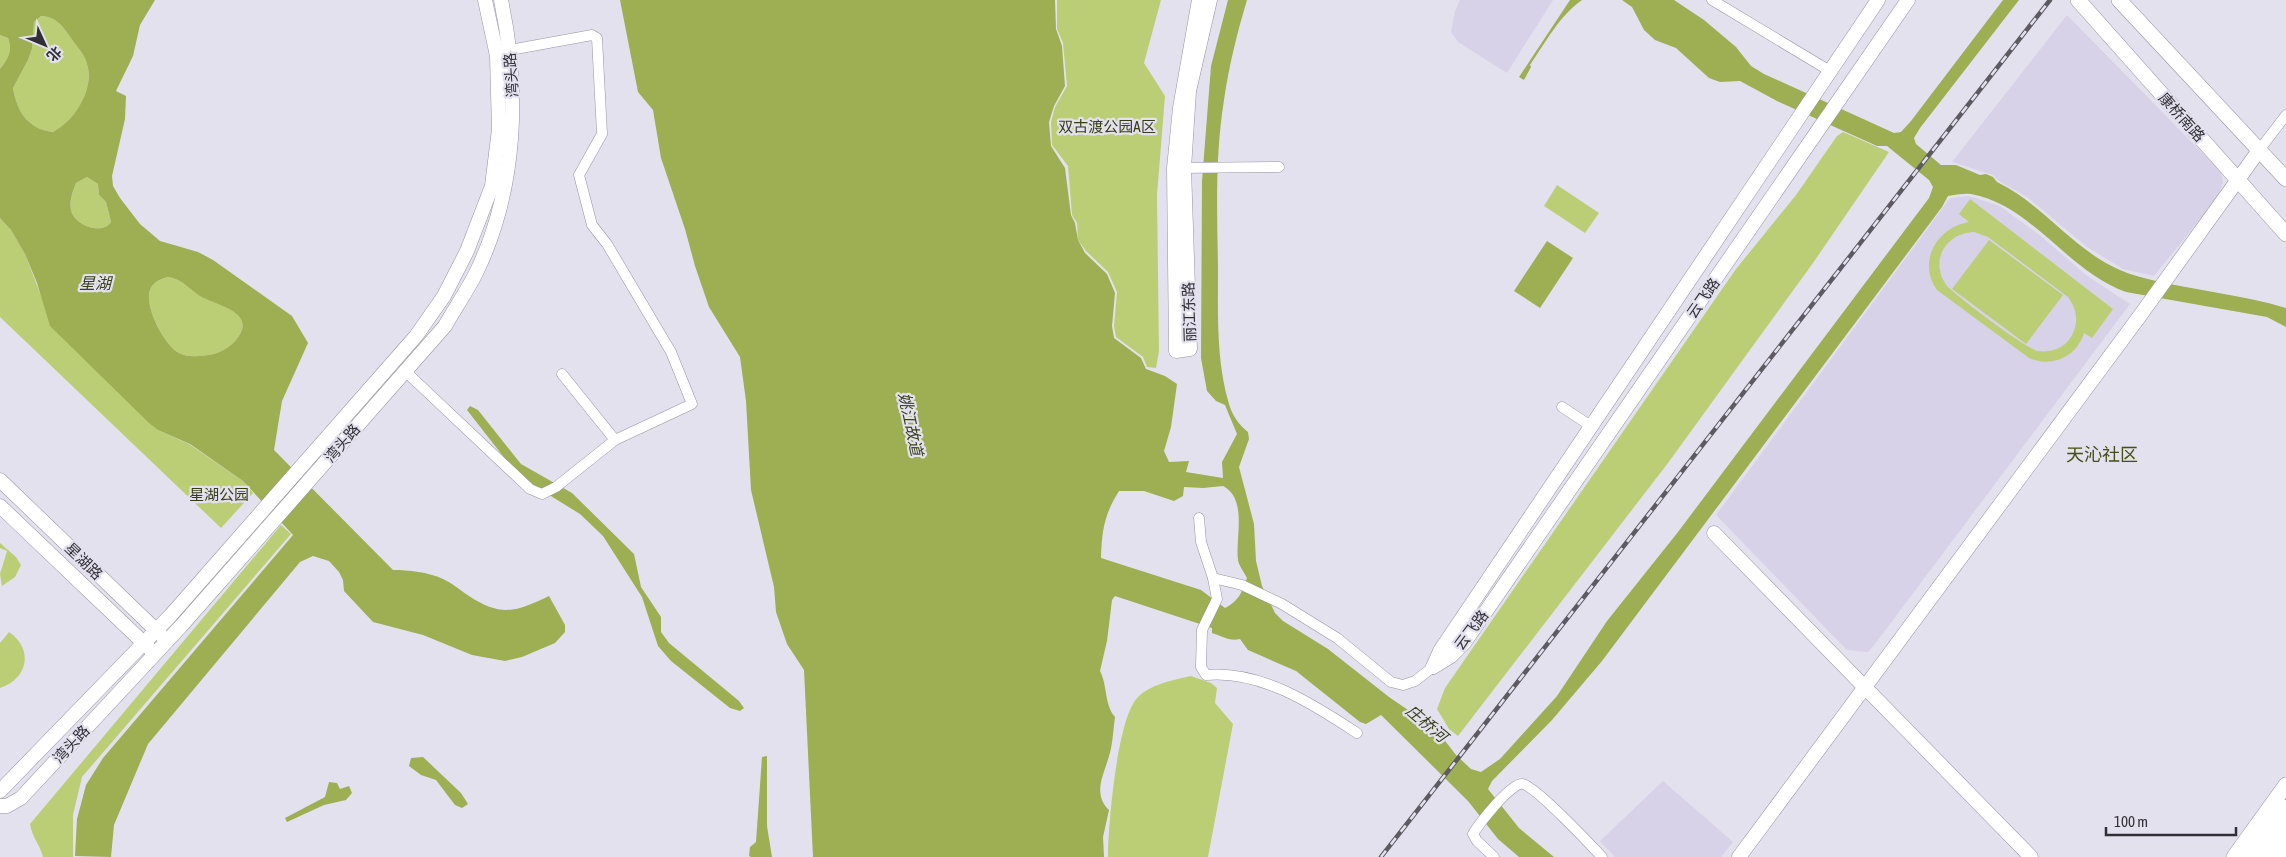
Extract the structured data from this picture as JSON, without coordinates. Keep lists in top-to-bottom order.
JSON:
{
  "streets": {
    "main road": [
      "湾头路",
      "康桥南路",
      "云飞路",
      "丽江东路",
      "星湖路"
    ]
  },
  "crossings": [
    ["湾头路", "星湖路"]
  ],
  "districts": ["天沁社区"],
  "water": ["星湖", "姚江故道", "庄桥河"],
  "parks": ["双古渡公园A区", "星湖公园"],
  "scale_bar": "100 m",
  "north": "bottom right"
}
